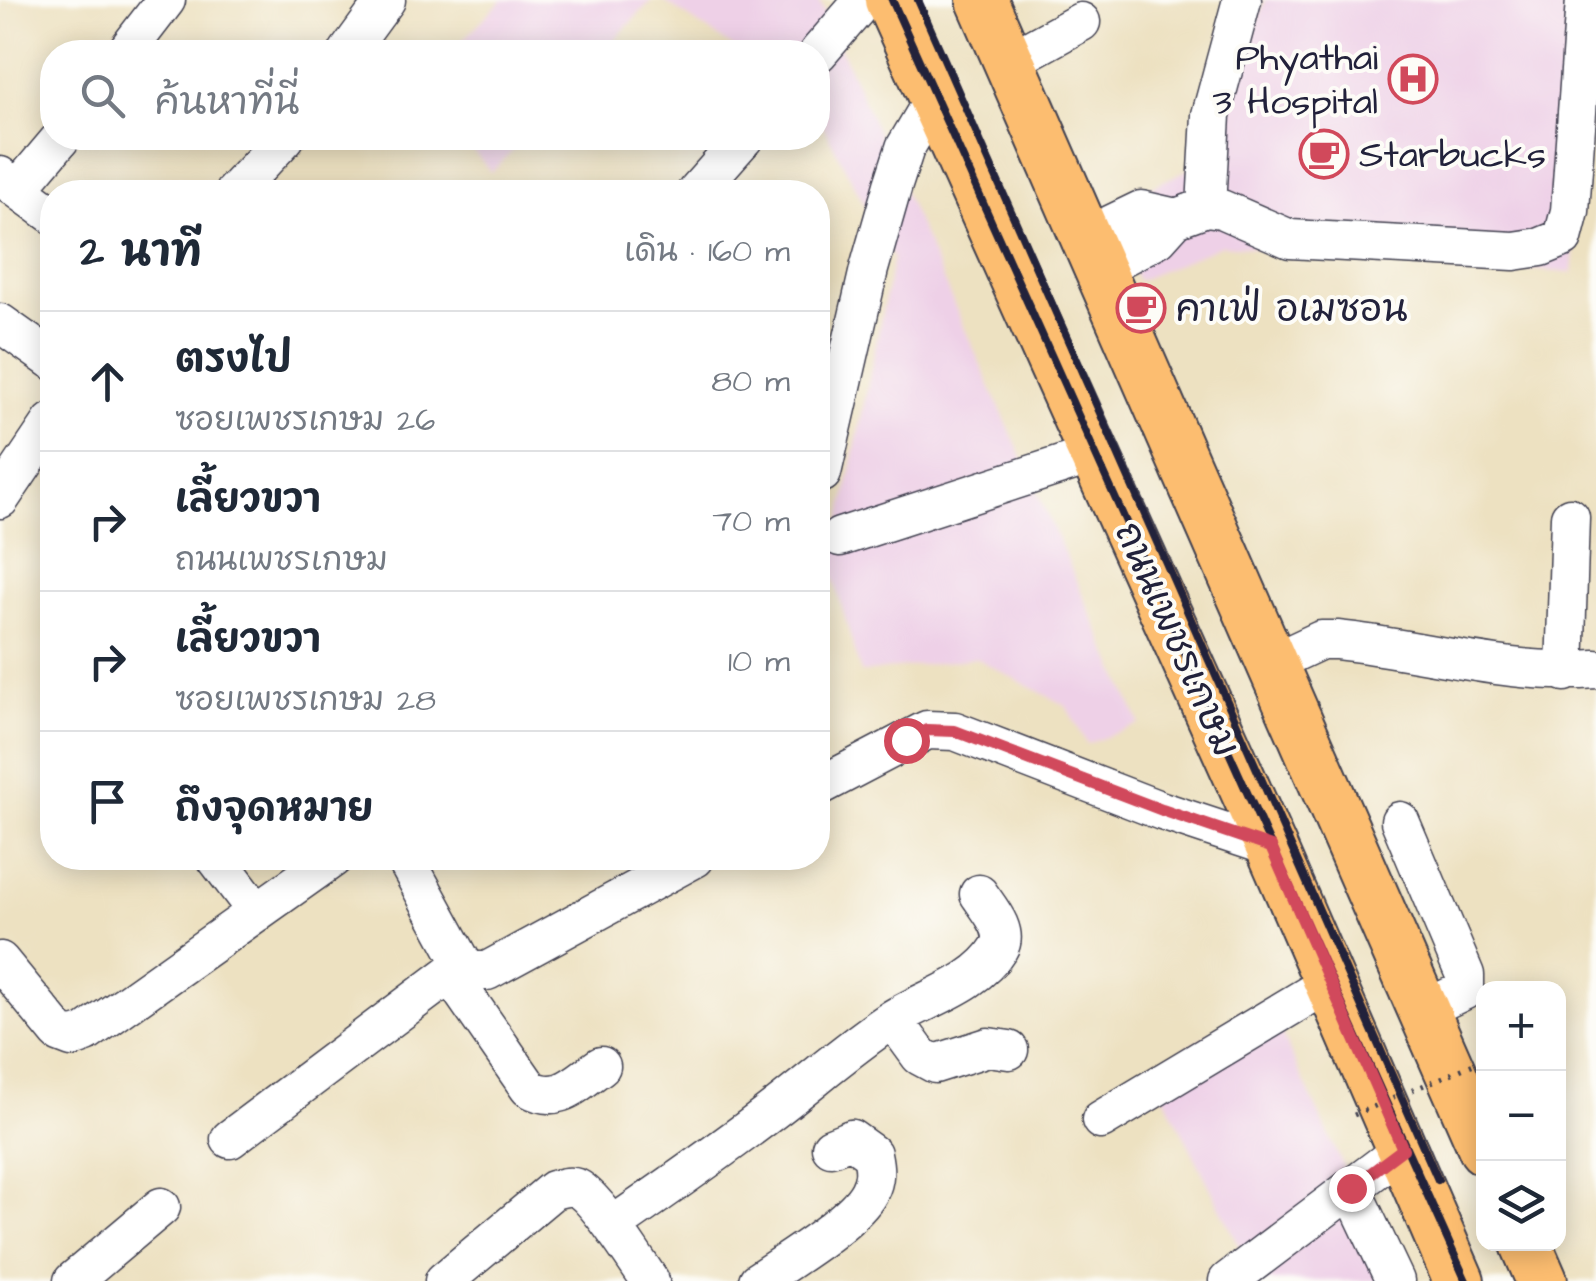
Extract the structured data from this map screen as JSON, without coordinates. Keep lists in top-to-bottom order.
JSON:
{
  "streets": {
    "main road": ["ถนนเพชรเกษม"]
  },
  "places": {
    "hospital": ["Phyathai 3 Hospital"],
    "cafe": ["Starbucks", "คาเฟ่ อเมซอน"]
  },
  "page": {
    "search": "ค้นหาที่นี่",
    "heading": ["2 นาที", "เดิน · 160 m"],
    "list": [
      ["ตรงไป", "ซอยเพชรเกษม 26", "80 m"],
      ["เลี้ยวขวา", "ถนนเพชรเกษม", "70 m"],
      ["เลี้ยวขวา", "ซอยเพชรเกษม 28", "10 m"],
      "ถึงจุดหมาย"
    ],
    "map_buttons": ["+", "−"]
  }
}
